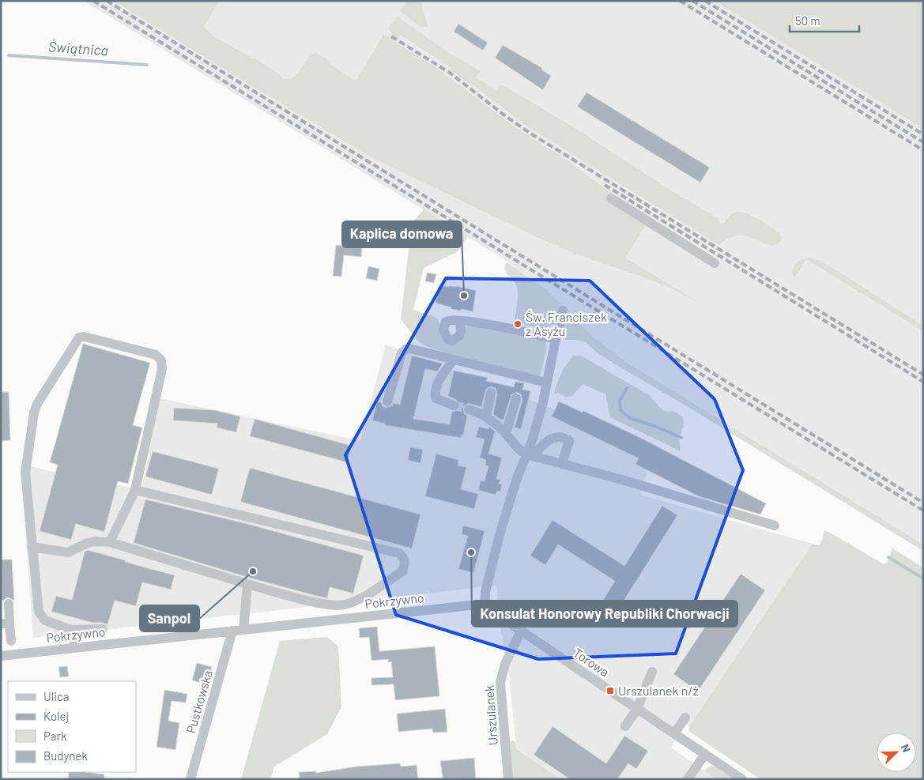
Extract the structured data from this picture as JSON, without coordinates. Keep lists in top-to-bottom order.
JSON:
{
  "streets": {
    "street": [
      "Pokrzywno",
      "Torowa",
      "Pustkowska",
      "Urszulanek"
    ]
  },
  "crossings": [
    ["Pokrzywno", "Torowa"],
    ["Pokrzywno", "Pustkowska"],
    ["Torowa", "Urszulanek"]
  ],
  "water": ["Świątnica"],
  "places": {
    "other": [
      "Kaplica domowa",
      "Św. Franciszek z Asyżu",
      "Konsulat Honorowy Republiki Chorwacji",
      "Sanpol"
    ],
    "transit": ["Urszulanek n/ż"]
  },
  "legend": [
    "Ulica",
    "Kolej",
    "Park",
    "Budynek"
  ],
  "scale_bar": "50 m",
  "north": "top right"
}
